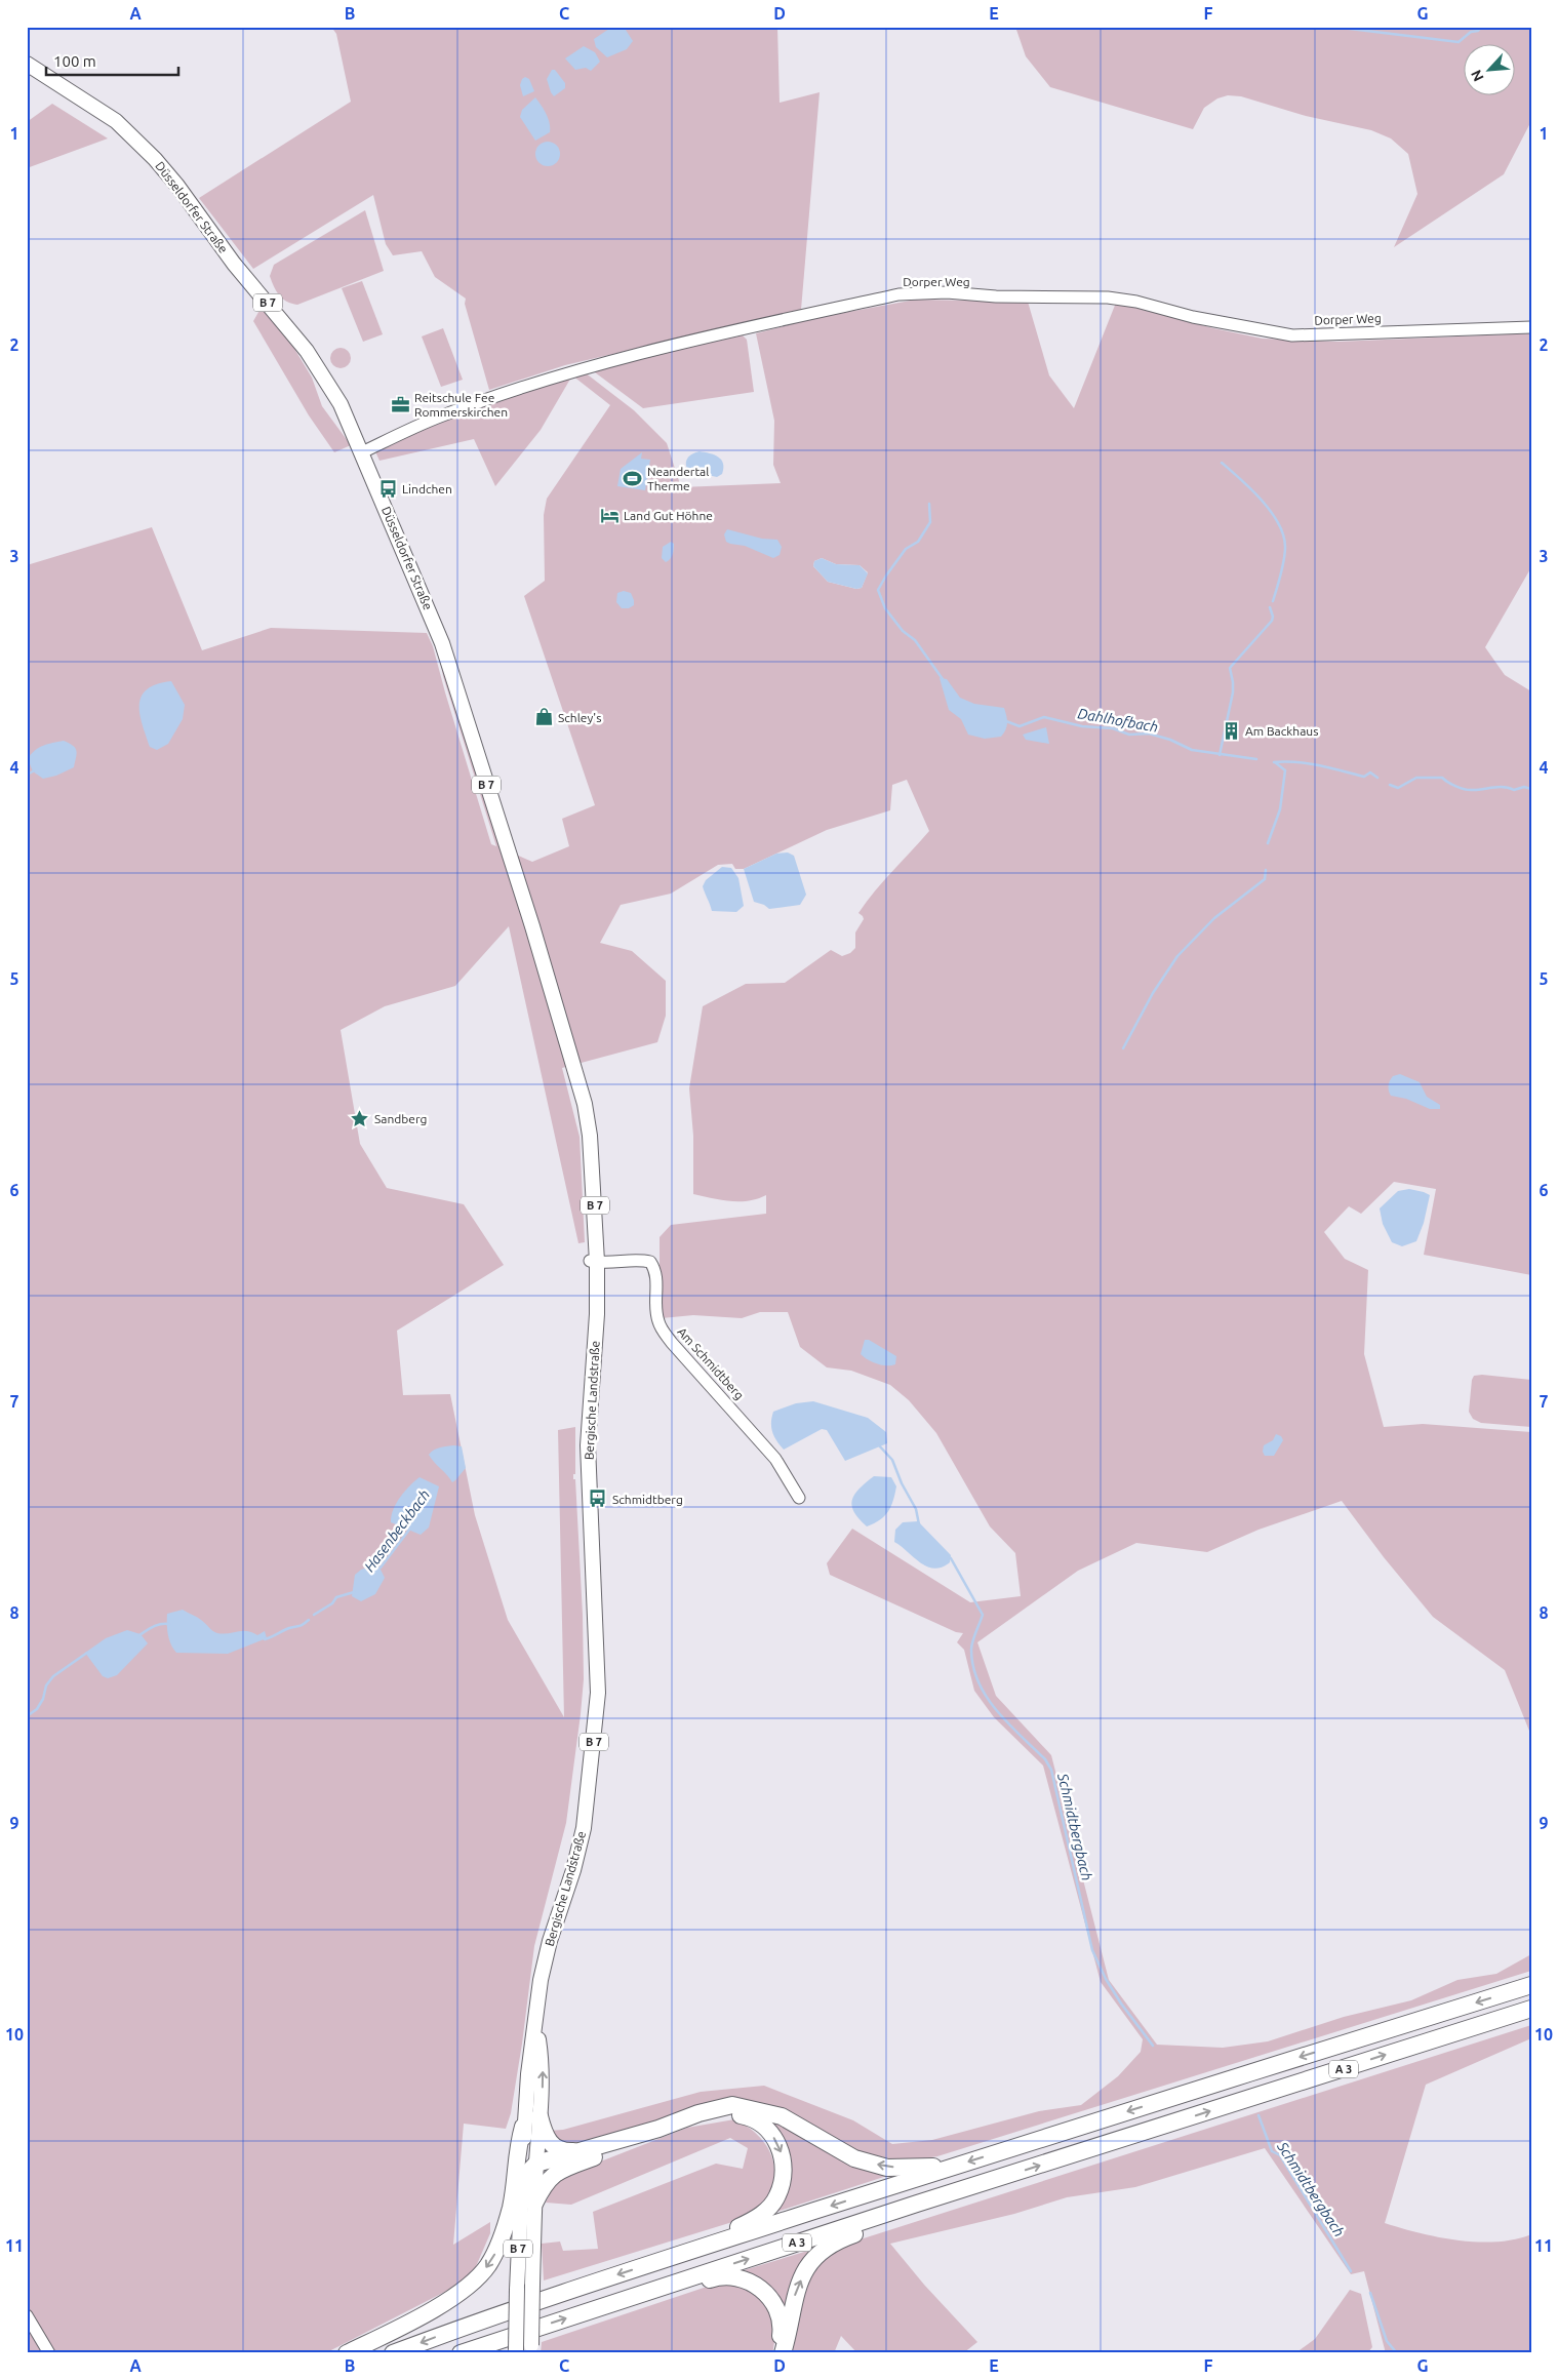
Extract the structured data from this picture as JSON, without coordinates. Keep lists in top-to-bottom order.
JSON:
{
  "streets": {
    "highway": ["A 3"],
    "main road": ["Düsseldorfer Straße", "B 7", "Bergische Landstraße"],
    "street": ["Dorper Weg", "Am Schmidtberg"]
  },
  "crossings": [
    ["Düsseldorfer Straße", "Dorper Weg"],
    ["Düsseldorfer Straße", "Bergische Landstraße"],
    ["Am Schmidtberg", "Bergische Landstraße"]
  ],
  "water": ["Dahlhofbach", "Hasenbeckbach", "Schmidtbergbach"],
  "places": {
    "office": ["Reitschule Fee Rommerskirchen"],
    "sports": ["Neandertal Therme"],
    "bus stop": ["Lindchen", "Schmidtberg"],
    "hotel": ["Land Gut Höhne"],
    "shop": ["Schley's"],
    "building": ["Am Backhaus"],
    "place": ["Sandberg"]
  },
  "scale_bar": "100 m",
  "north": "bottom left",
  "grid": {
    "columns": [
      "A",
      "B",
      "C",
      "D",
      "E",
      "F",
      "G"
    ],
    "rows": [
      "1",
      "2",
      "3",
      "4",
      "5",
      "6",
      "7",
      "8",
      "9",
      "10",
      "11"
    ]
  }
}
